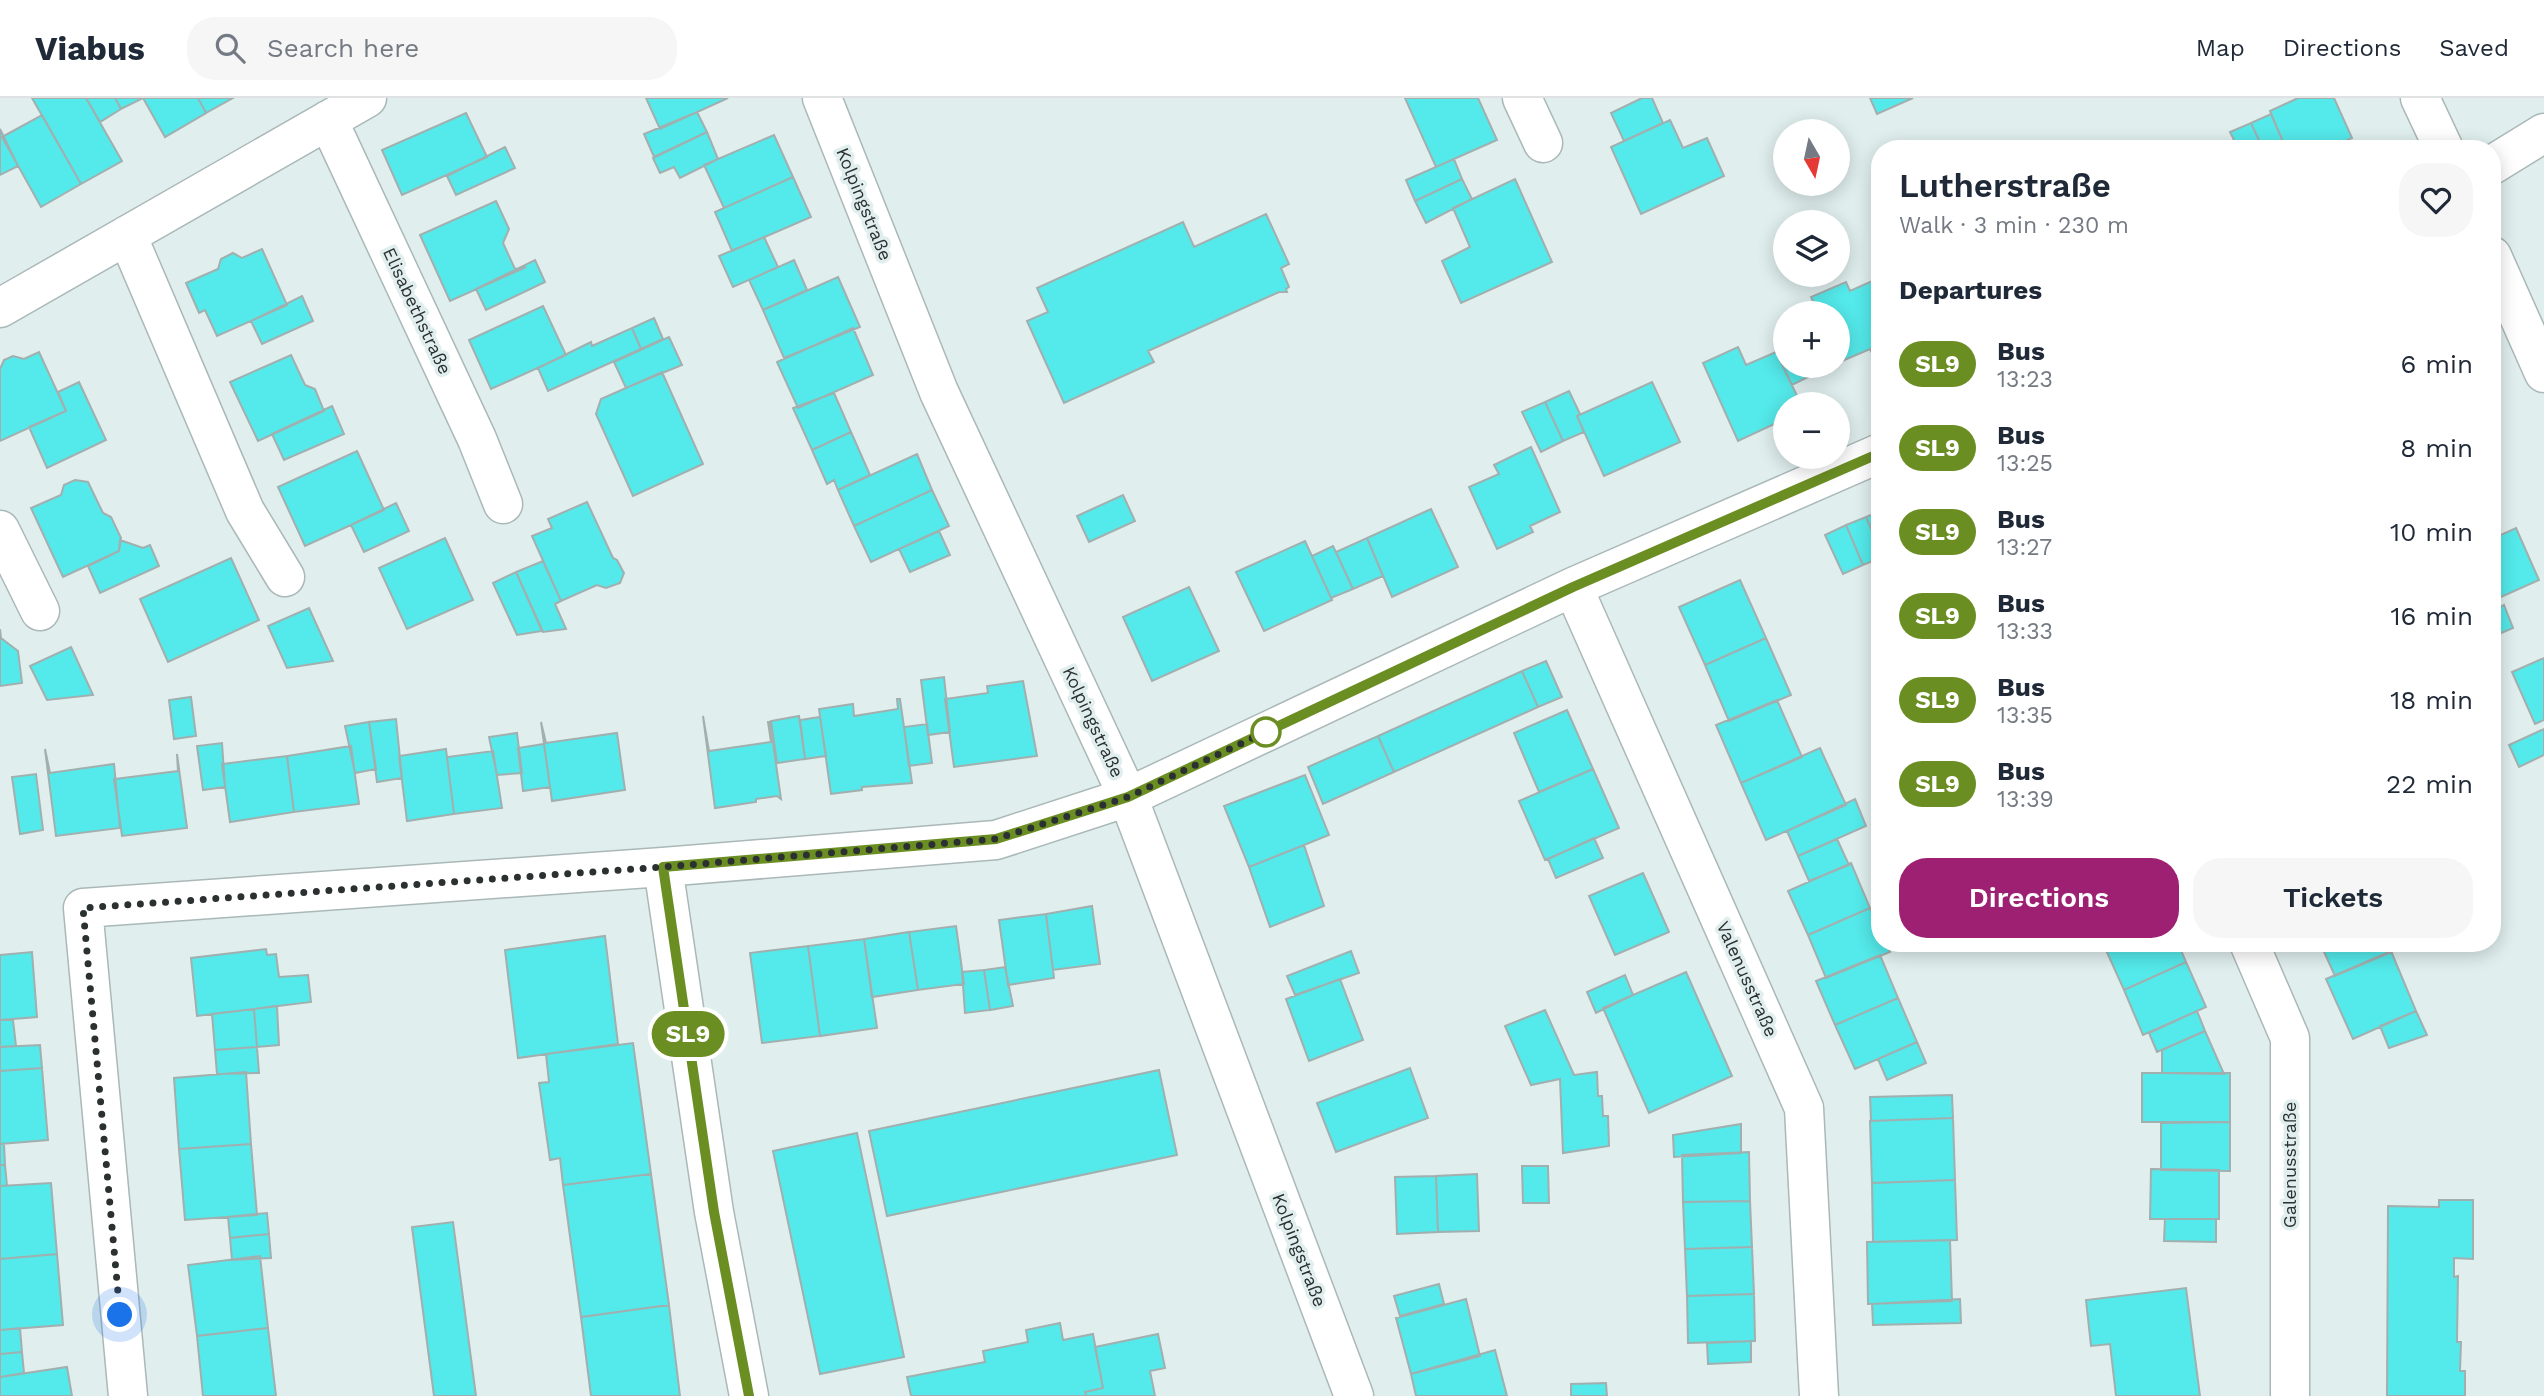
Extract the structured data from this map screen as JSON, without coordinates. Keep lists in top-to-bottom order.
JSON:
{
  "streets": {
    "street": [
      "Kolpingstraße",
      "Elisabethstraße",
      "Valenusstraße",
      "Galenusstraße"
    ]
  },
  "lines": ["bus line SL9"],
  "north": "bottom",
  "page": {
    "header": "Viabus",
    "search": "Search here",
    "nav": ["Map", "Directions", "Saved"],
    "on_map": "SL9",
    "map_buttons": ["+", "−"],
    "heading": [
      ["Lutherstraße", "Walk · 3 min · 230 m"],
      "Departures"
    ],
    "list": [
      {
        "mark": "SL9",
        "name": "Bus",
        "note": "13:23",
        "value": "6 min"
      },
      {
        "mark": "SL9",
        "name": "Bus",
        "note": "13:25",
        "value": "8 min"
      },
      {
        "mark": "SL9",
        "name": "Bus",
        "note": "13:27",
        "value": "10 min"
      },
      {
        "mark": "SL9",
        "name": "Bus",
        "note": "13:33",
        "value": "16 min"
      },
      {
        "mark": "SL9",
        "name": "Bus",
        "note": "13:35",
        "value": "18 min"
      },
      {
        "mark": "SL9",
        "name": "Bus",
        "note": "13:39",
        "value": "22 min"
      }
    ],
    "buttons": ["Directions", "Tickets"]
  }
}
